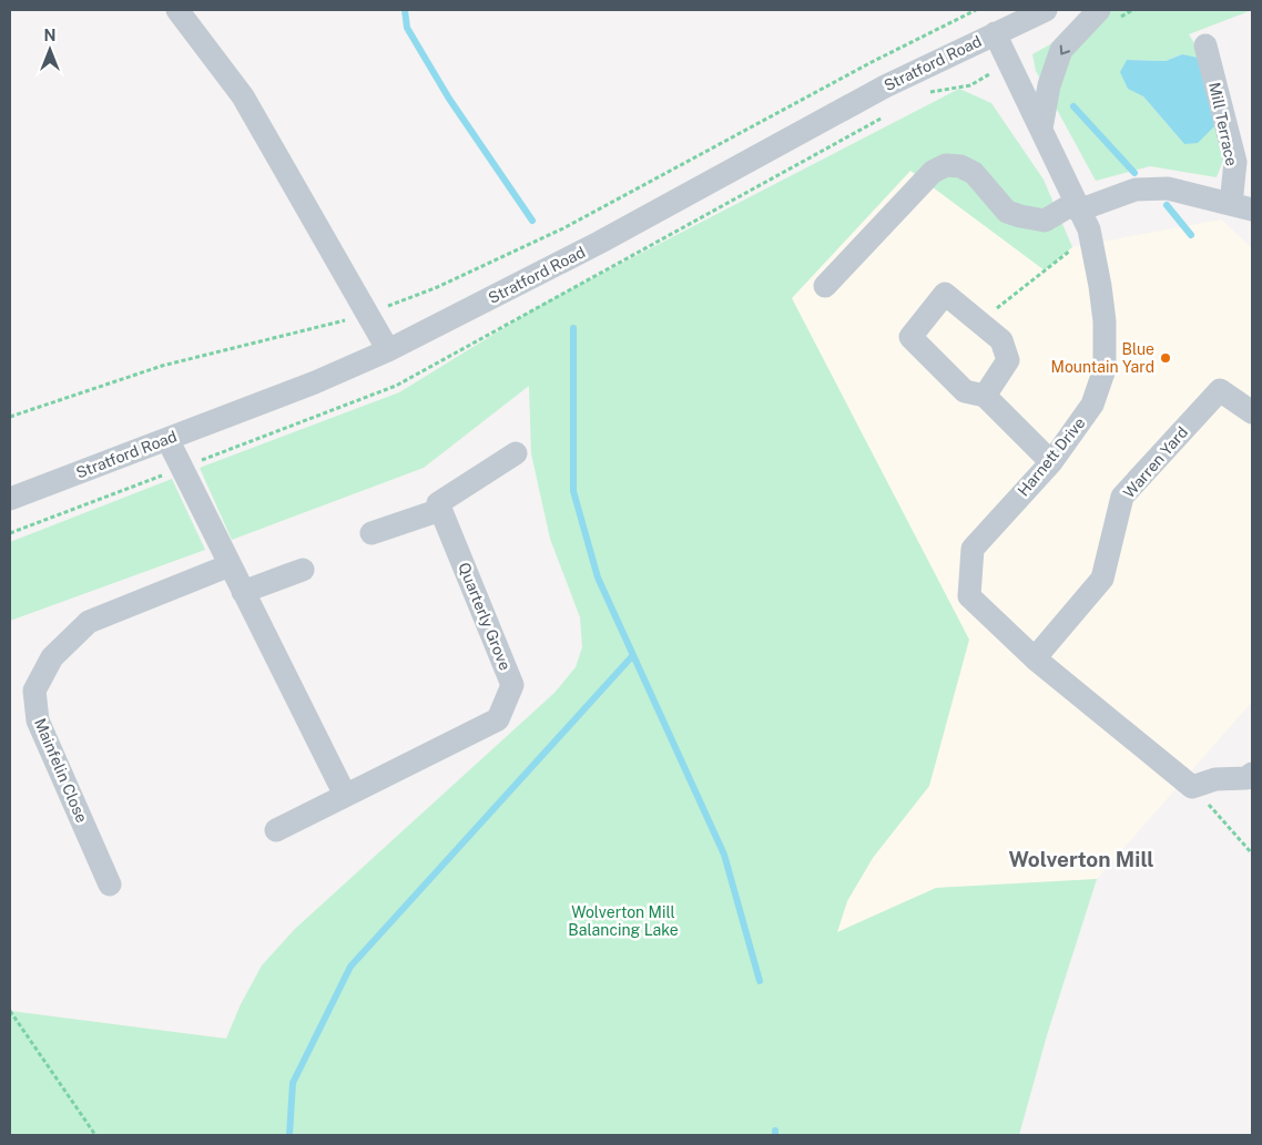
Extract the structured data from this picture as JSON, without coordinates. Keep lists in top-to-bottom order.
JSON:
{
  "streets": {
    "street": [
      "Stratford Road",
      "Mill Terrace",
      "Harnett Drive",
      "Warren Yard",
      "Quarterly Grove",
      "Mainfelin Close"
    ]
  },
  "crossings": [
    ["Stratford Road", "Harnett Drive"],
    ["Harnett Drive", "Warren Yard"]
  ],
  "districts": ["Wolverton Mill"],
  "parks": ["Wolverton Mill Balancing Lake"],
  "places": ["Blue Mountain Yard"],
  "north": "top"
}
